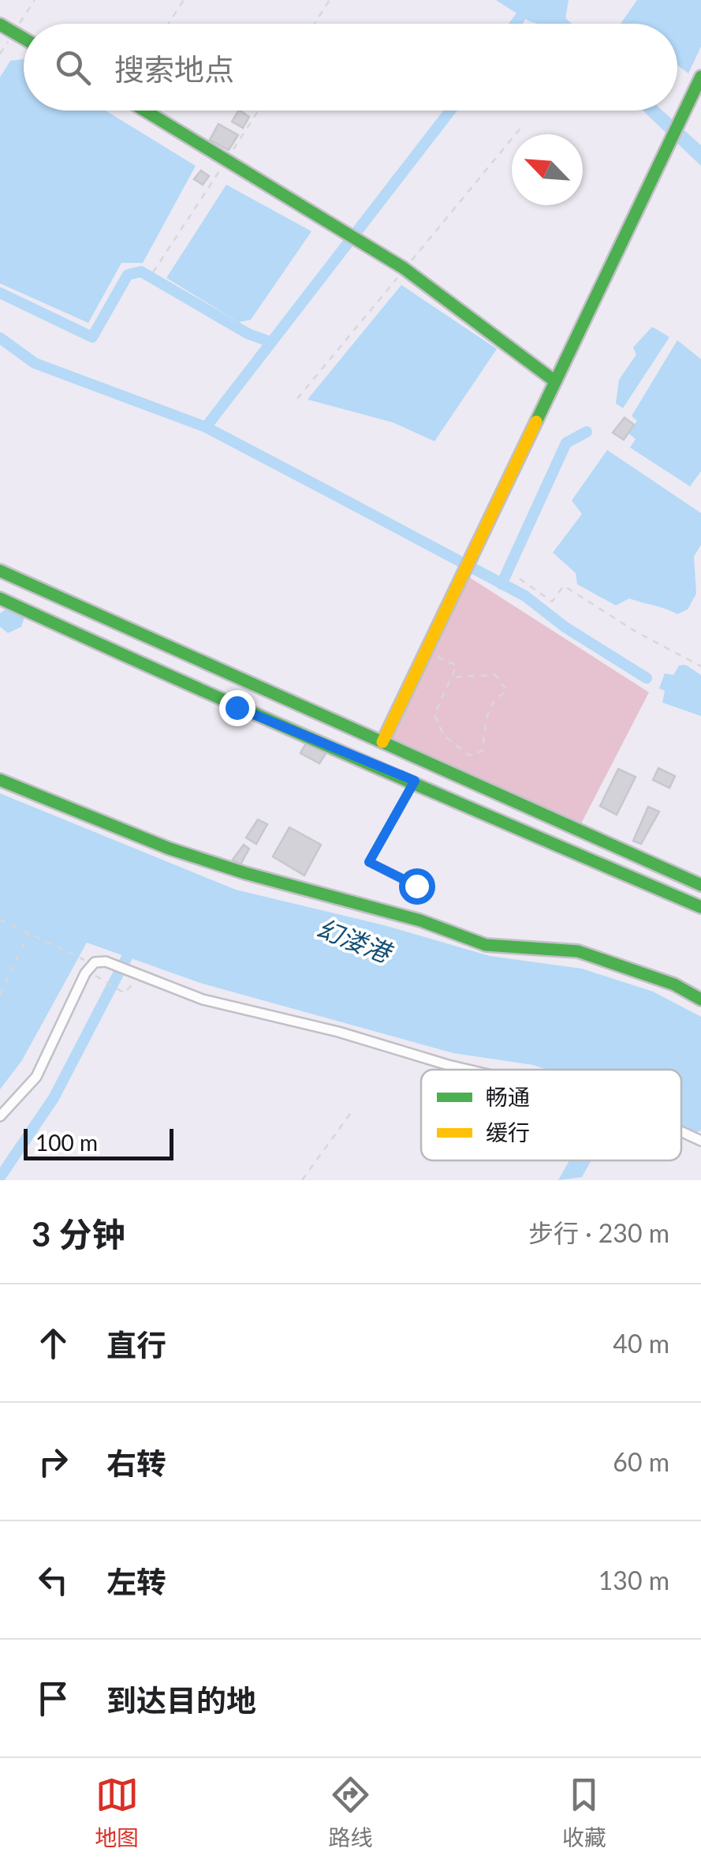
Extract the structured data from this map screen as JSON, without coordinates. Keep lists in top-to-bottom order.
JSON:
{
  "water": ["幻溇港"],
  "legend": ["畅通", "缓行"],
  "scale_bar": "100 m",
  "north": "top left",
  "page": {
    "search": "搜索地点",
    "scale": "100 m",
    "heading": ["3 分钟", "步行 · 230 m"],
    "list": [
      ["直行", "40 m"],
      ["右转", "60 m"],
      ["左转", "130 m"],
      "到达目的地"
    ],
    "nav": ["地图", "路线", "收藏"]
  }
}
